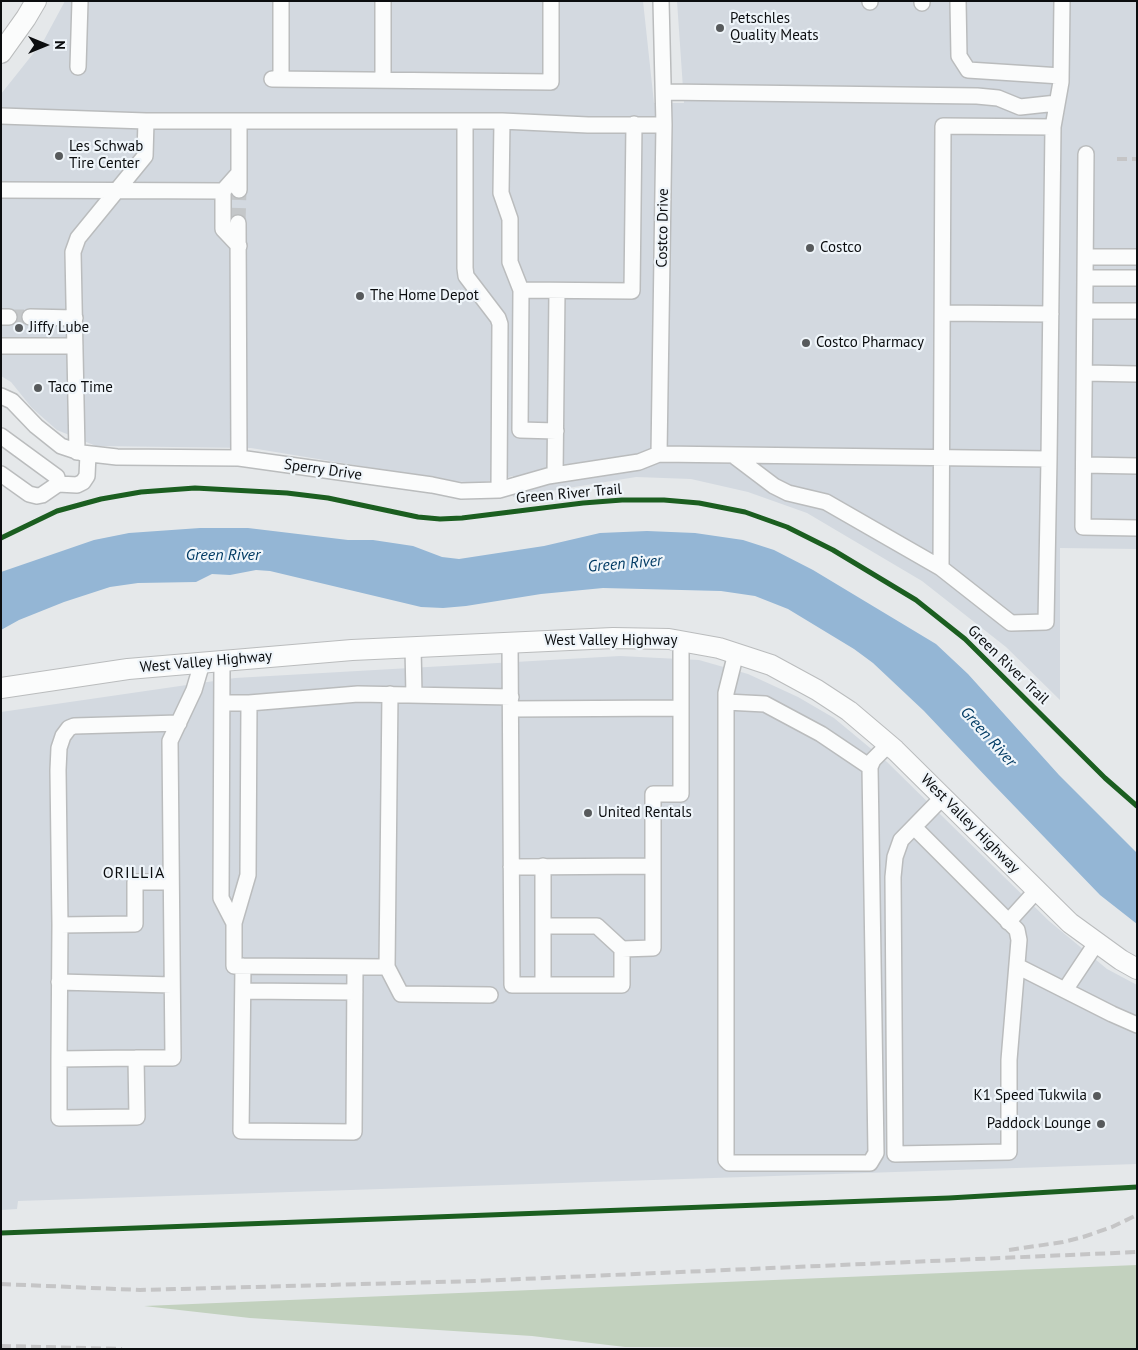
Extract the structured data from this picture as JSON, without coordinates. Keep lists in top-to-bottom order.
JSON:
{
  "streets": {
    "main road": ["West Valley Highway"],
    "street": ["Costco Drive", "Sperry Drive"],
    "cycle path": ["Green River Trail"]
  },
  "crossings": [
    ["Costco Drive", "Sperry Drive"]
  ],
  "districts": ["ORILLIA"],
  "water": ["Green River"],
  "places": [
    "Petschles Quality Meats",
    "Les Schwab Tire Center",
    "Costco",
    "The Home Depot",
    "Jiffy Lube",
    "Costco Pharmacy",
    "Taco Time",
    "United Rentals",
    "K1 Speed Tukwila",
    "Paddock Lounge"
  ],
  "north": "right"
}
